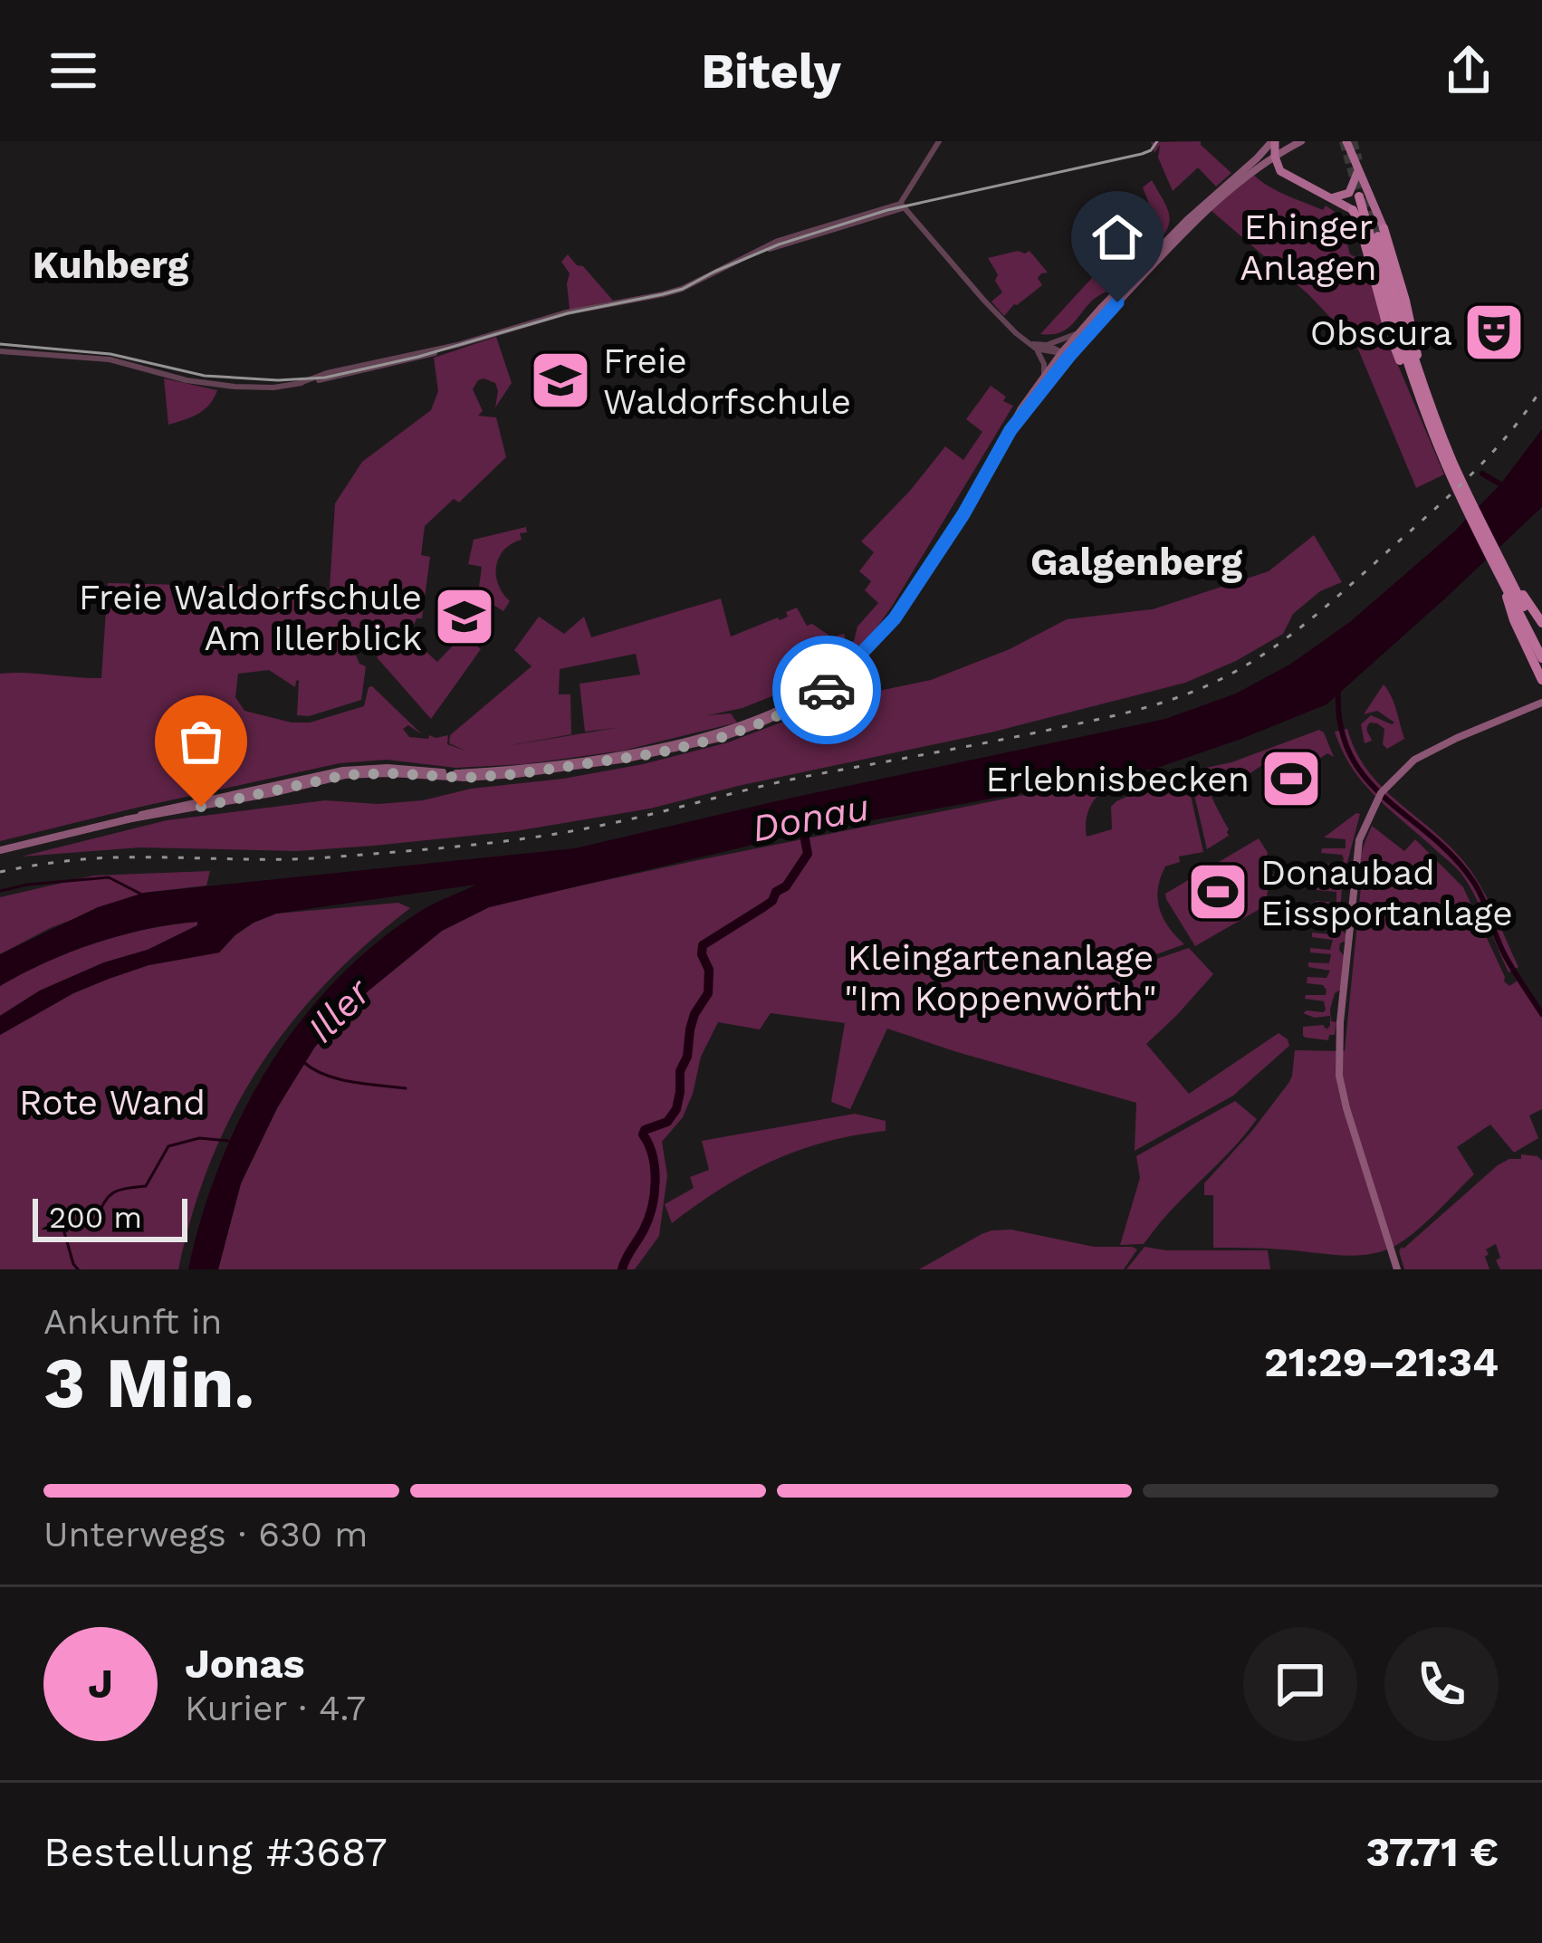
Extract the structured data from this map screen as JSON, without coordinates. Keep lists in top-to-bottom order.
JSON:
{
  "districts": ["Kuhberg", "Galgenberg"],
  "water": ["Donau", "Iller"],
  "parks": ["Ehinger Anlagen", "Kleingartenanlage \"Im Koppenwörth\"", "Rote Wand"],
  "places": {
    "theatre": ["Obscura"],
    "school or university": ["Freie Waldorfschule", "Freie Waldorfschule Am Illerblick"],
    "sports": ["Erlebnisbecken", "Donaubad Eissportanlage"]
  },
  "scale_bar": "200 m",
  "page": {
    "header": "Bitely",
    "scale": "200 m",
    "heading": ["3 Min.", "Ankunft in", "21:29–21:34"],
    "panel": [
      "Jonas",
      "Kurier · 4.7",
      "Bestellung #3687",
      "37.71 €"
    ],
    "bar": "Unterwegs · 630 m",
    "round": "J"
  }
}
